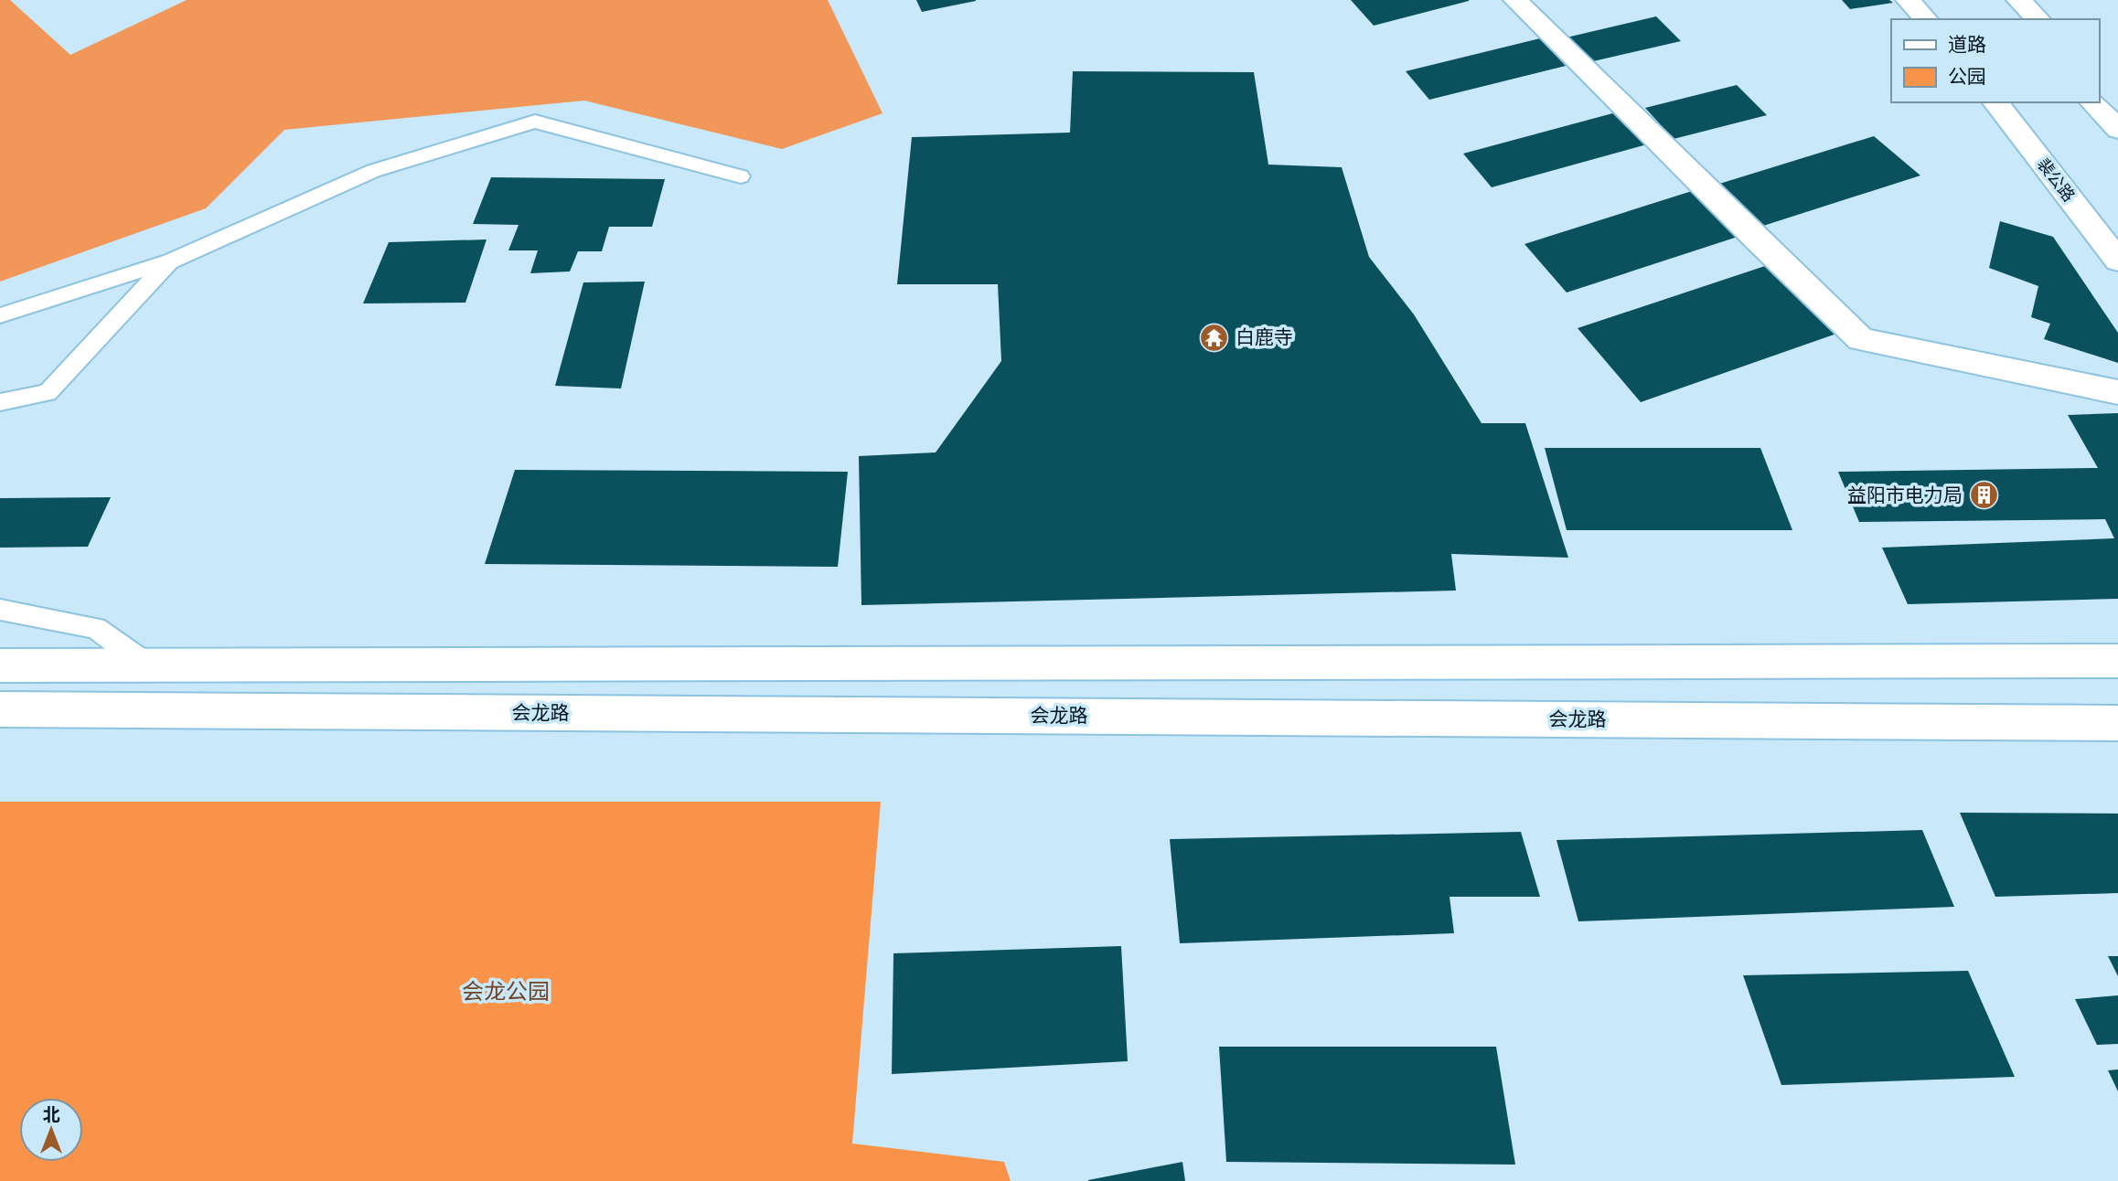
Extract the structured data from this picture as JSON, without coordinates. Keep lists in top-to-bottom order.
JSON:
{
  "streets": {
    "main road": ["裴公路", "会龙路"]
  },
  "parks": ["会龙公园"],
  "places": {
    "temple": ["白鹿寺"],
    "building": ["益阳市电力局"]
  },
  "legend": ["道路", "公园"],
  "north": "top"
}
